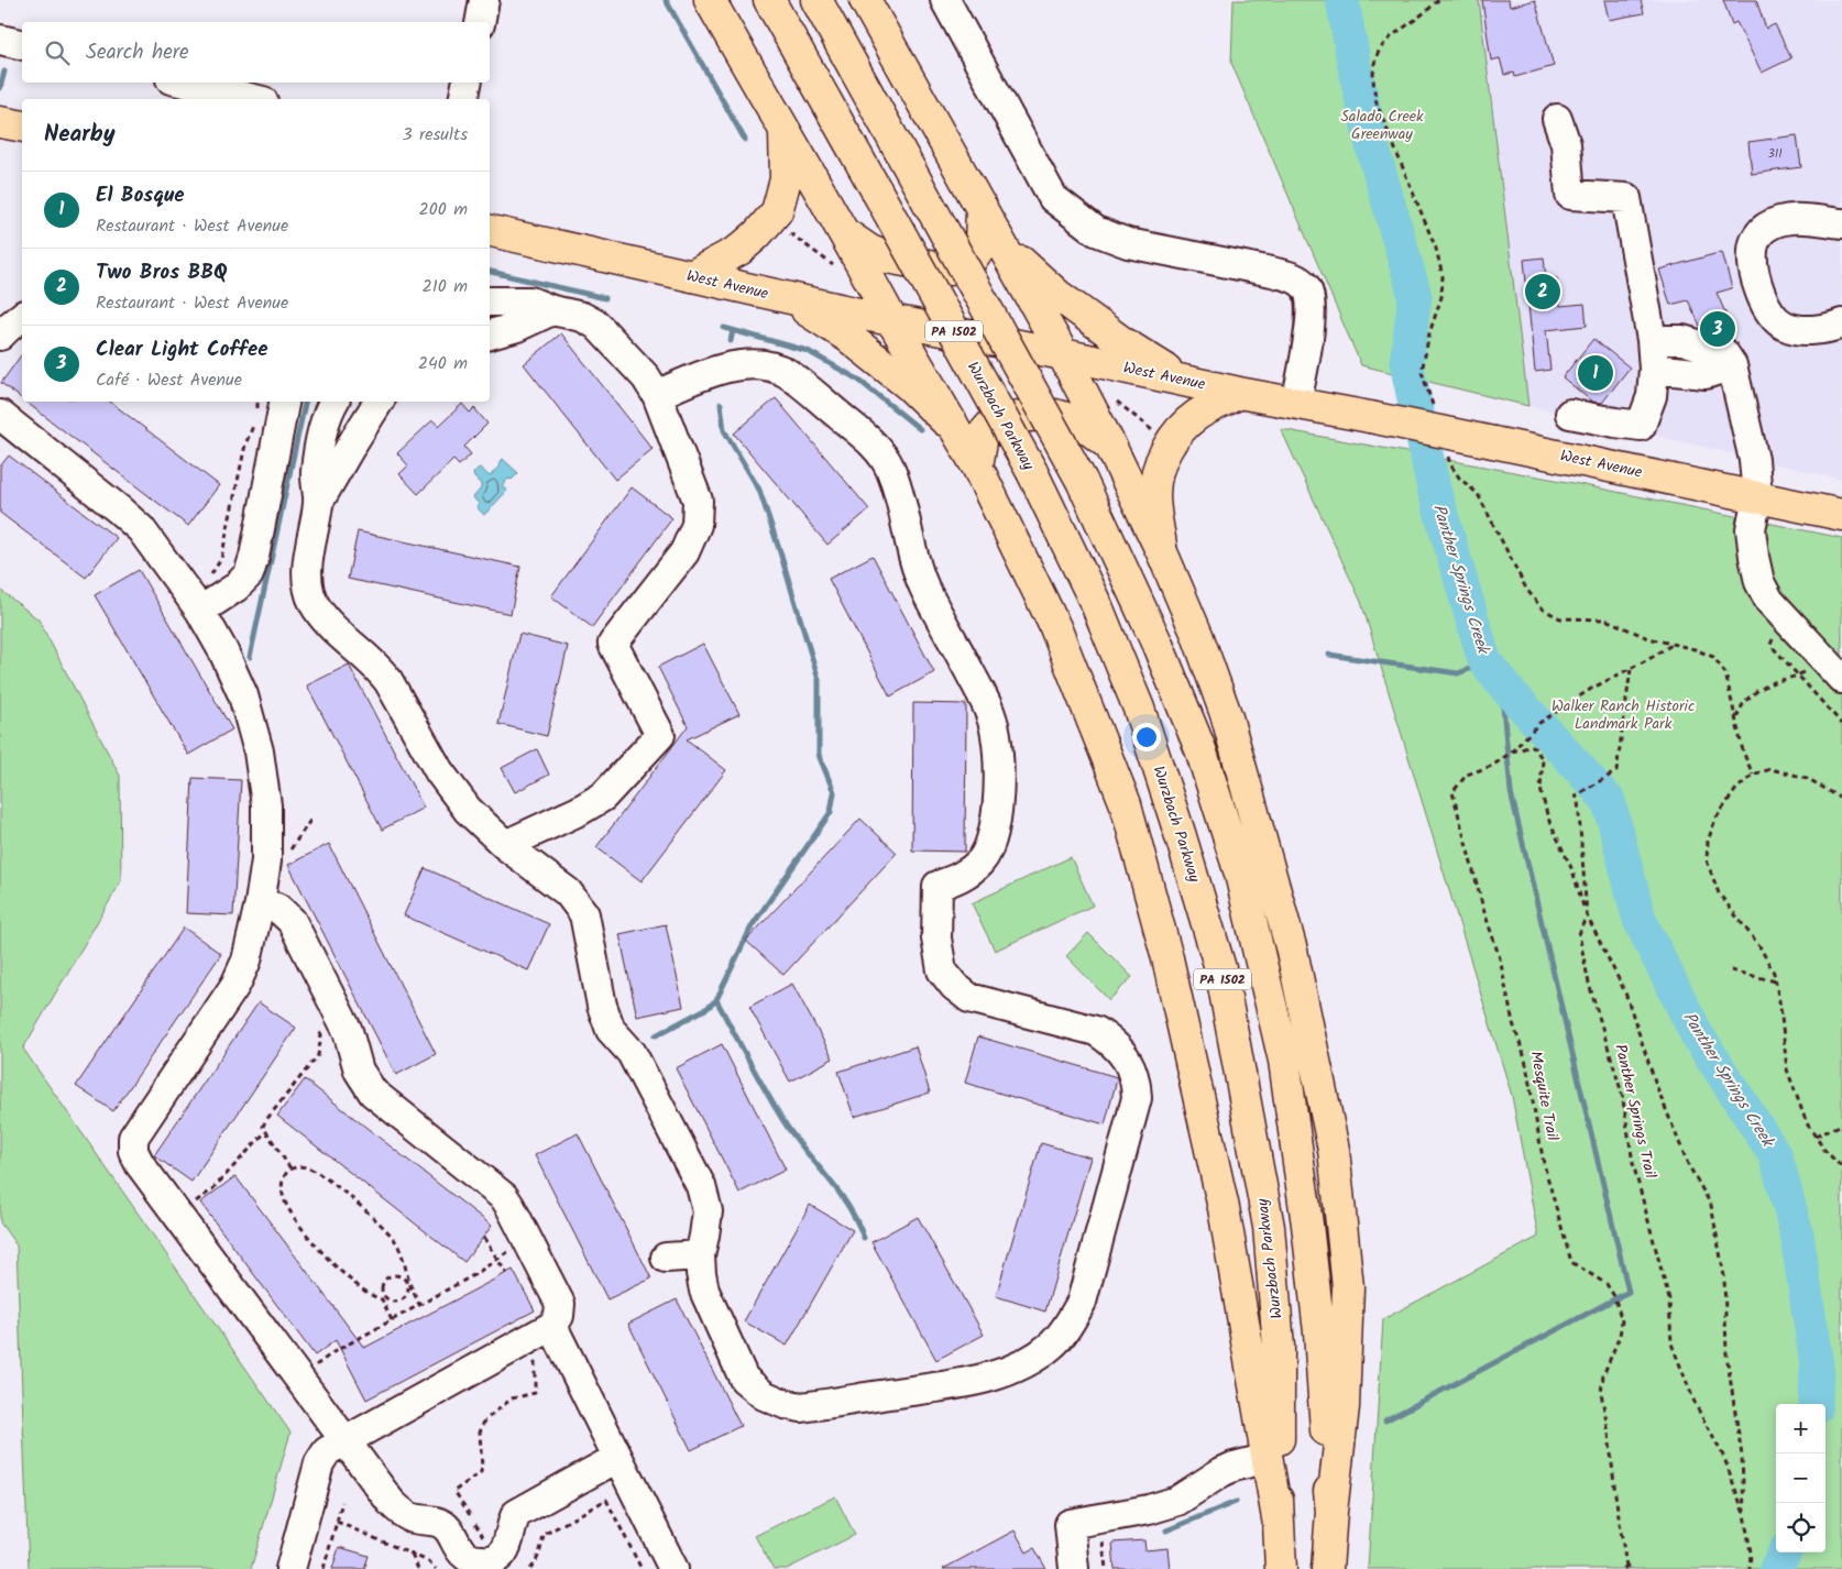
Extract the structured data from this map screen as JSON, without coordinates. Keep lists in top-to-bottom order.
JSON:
{
  "streets": {
    "main road": ["West Avenue", "PA 1502", "Wurzbach Parkway"],
    "path": ["Mesquite Trail", "Panther Springs Trail"]
  },
  "crossings": [
    ["Mesquite Trail", "Panther Springs Trail"]
  ],
  "water": ["Panther Springs Creek"],
  "parks": ["Salado Creek Greenway", "Walker Ranch Historic Landmark Park"],
  "house_numbers": ["311"],
  "page": {
    "search": "Search here",
    "heading": ["Nearby", "3 results"],
    "list": [
      {
        "mark": "1",
        "name": "El Bosque",
        "note": "Restaurant · West Avenue",
        "value": "200 m"
      },
      {
        "mark": "2",
        "name": "Two Bros BBQ",
        "note": "Restaurant · West Avenue",
        "value": "210 m"
      },
      {
        "mark": "3",
        "name": "Clear Light Coffee",
        "note": "Café · West Avenue",
        "value": "240 m"
      }
    ],
    "pins": ["2", "3", "1"],
    "map_buttons": ["+", "−"]
  }
}
